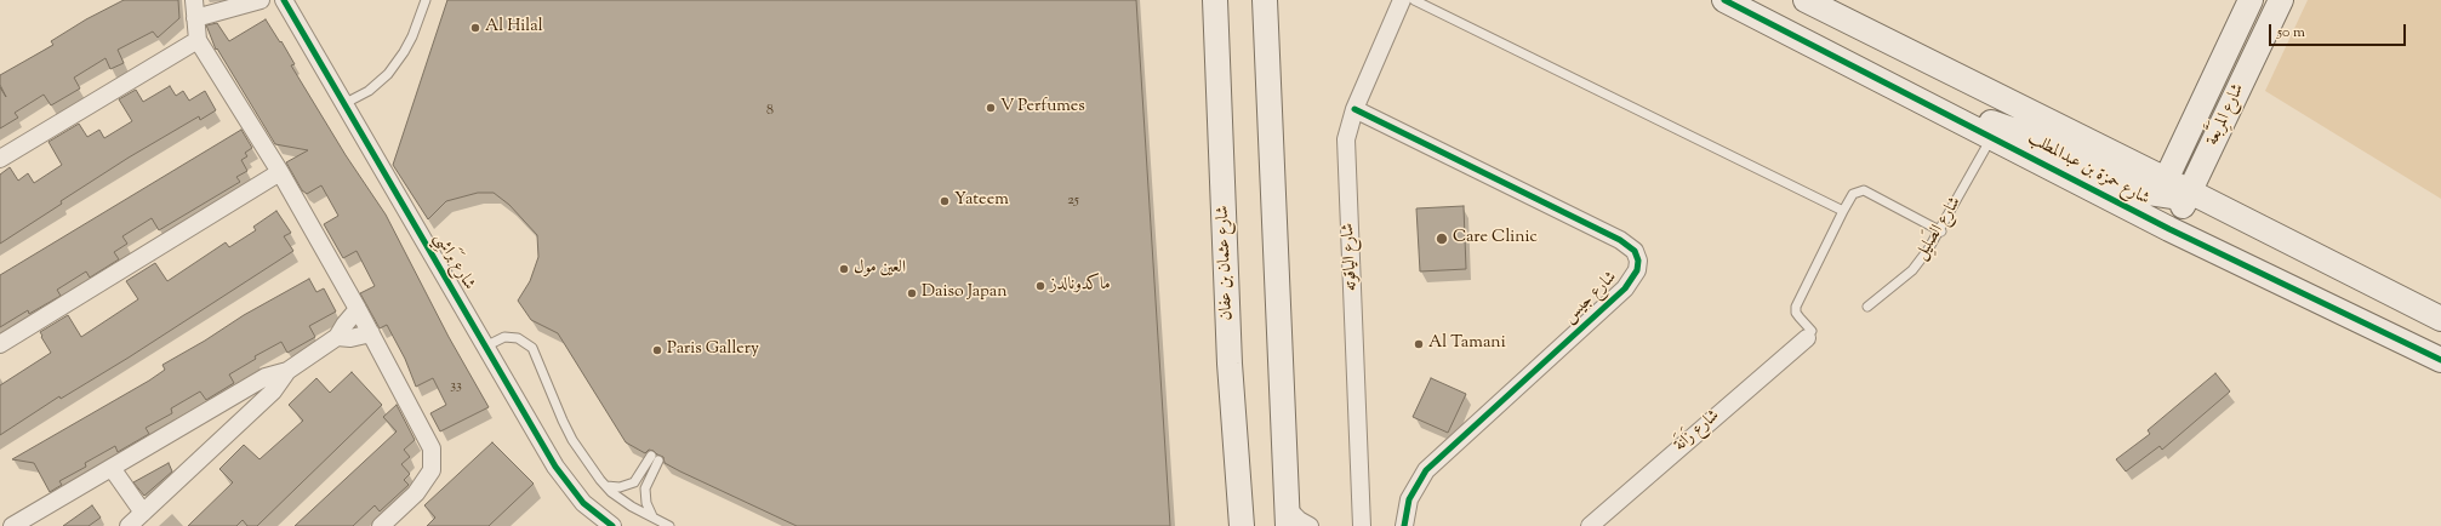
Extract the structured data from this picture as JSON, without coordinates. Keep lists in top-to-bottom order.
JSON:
{
  "streets": {
    "street": [
      "شارع المِرَبَّعة",
      "شارع حمزة بن عبدالمطلب",
      "شارع الياقوته",
      "شارع بَرَاشِي",
      "شارع عثمان بن عفان",
      "شارع جيس",
      "شارع زَانَة"
    ],
    "lane": ["شارع الصَليِل"]
  },
  "crossings": [
    ["شارع المِرَبَّعة", "شارع حمزة بن عبدالمطلب"],
    ["شارع حمزة بن عبدالمطلب", "شارع الصَليِل"],
    ["شارع الياقوته", "شارع جيس"]
  ],
  "places": [
    "Al Hilal",
    "V Perfumes",
    "Yateem",
    "Care Clinic",
    "العين مول",
    "ماكدونالدز",
    "Daiso Japan",
    "Al Tamani",
    "Paris Gallery"
  ],
  "house_numbers": ["8", "25", "33"],
  "scale_bar": "50 m"
}
